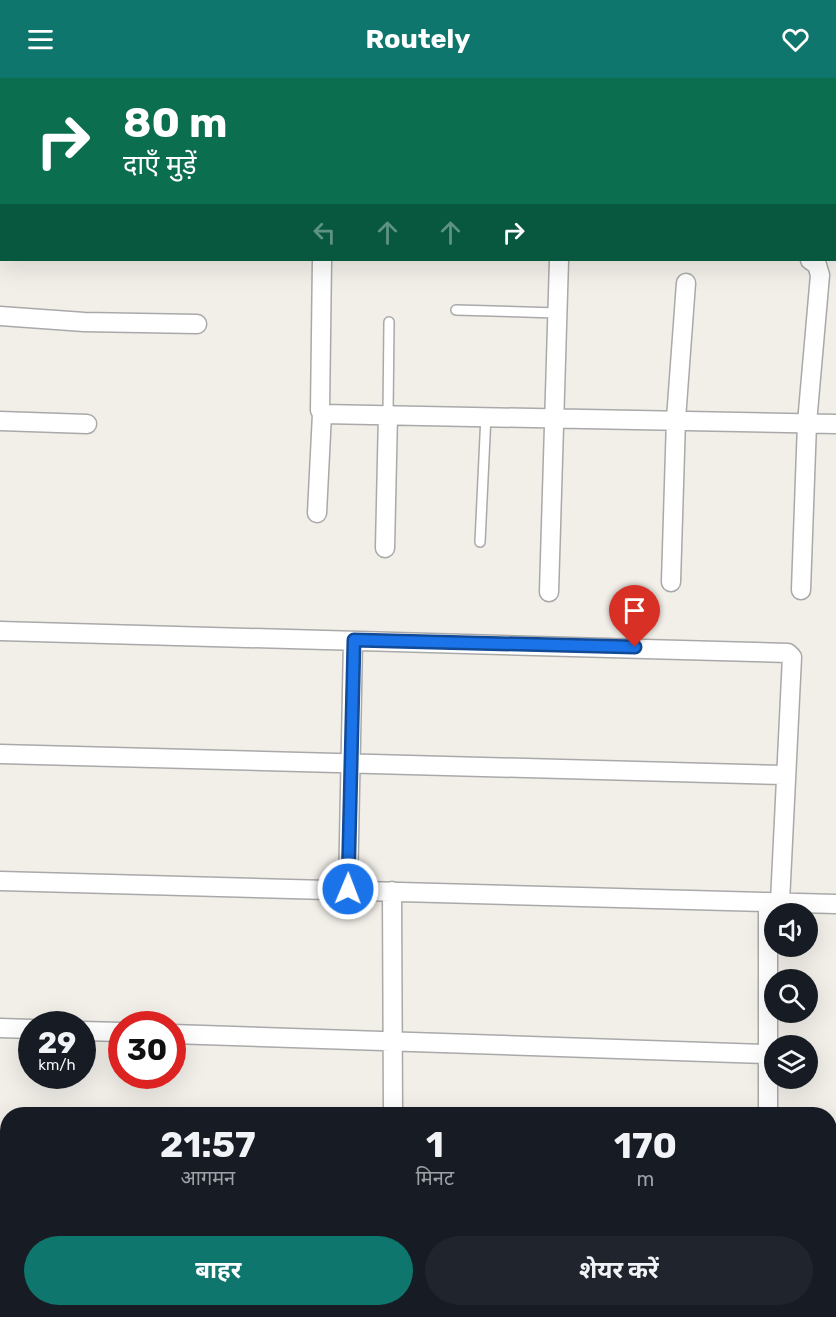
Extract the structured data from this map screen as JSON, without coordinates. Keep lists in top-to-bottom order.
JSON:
{
  "page": {
    "header": "Routely",
    "turn": ["80 m", "दाएँ मुड़ें"],
    "speed": "29 km/h",
    "limit": "30",
    "eta": [
      "21:57",
      "आगमन",
      "1",
      "मिनट",
      "170",
      "m"
    ],
    "buttons": ["बाहर", "शेयर करें"]
  }
}
